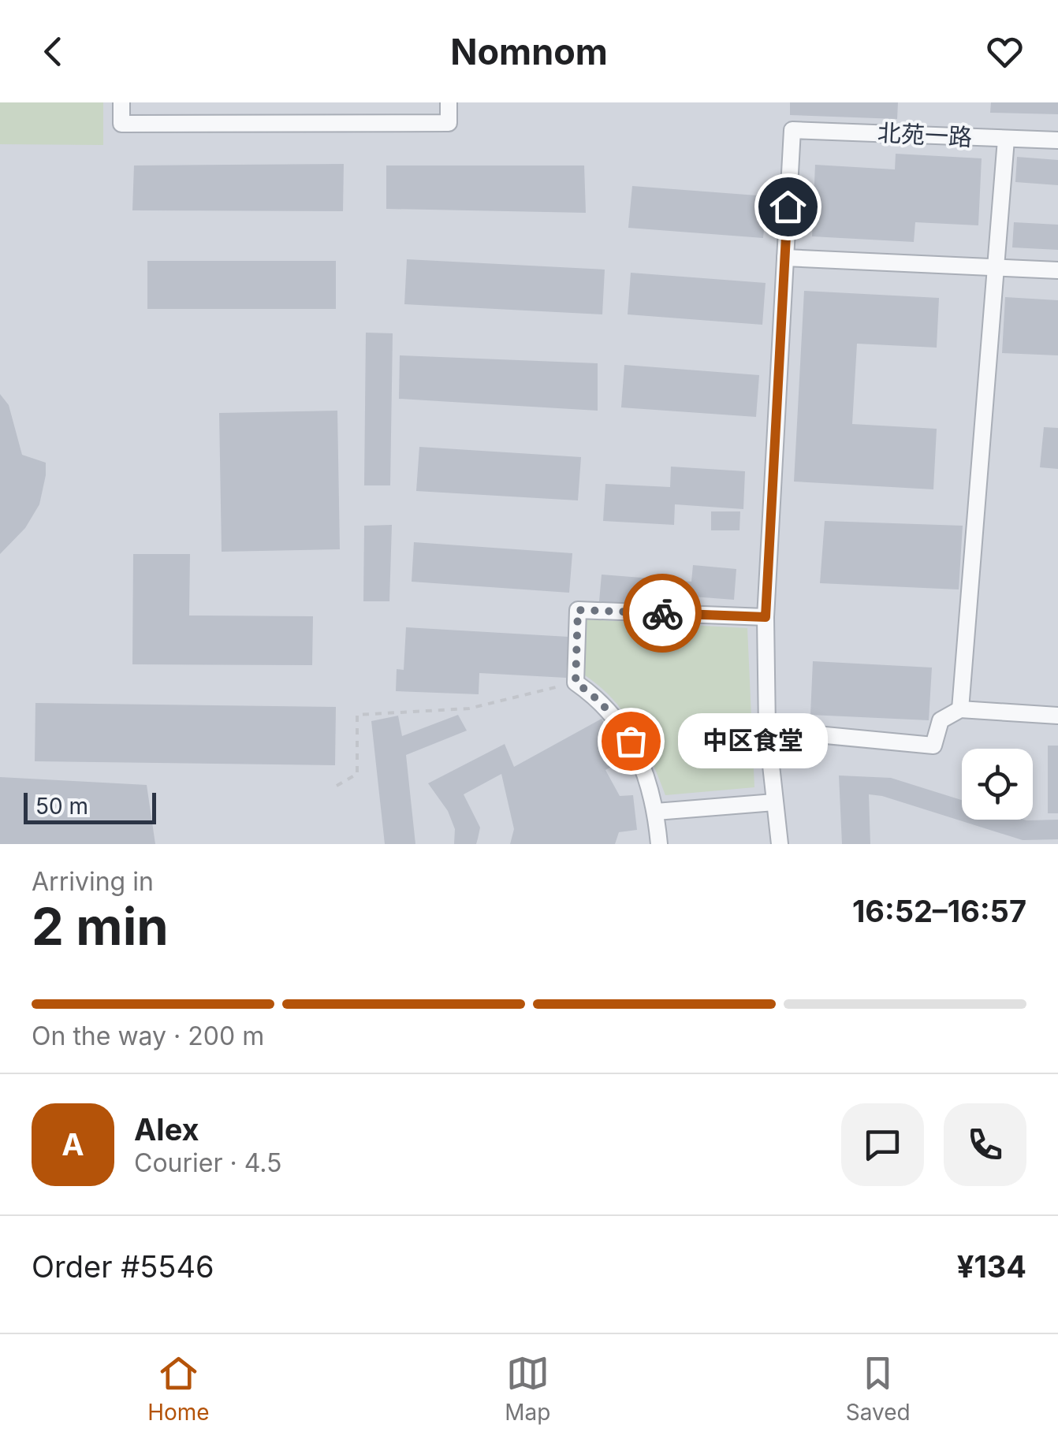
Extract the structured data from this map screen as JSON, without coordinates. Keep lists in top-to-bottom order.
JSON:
{
  "streets": {
    "street": ["北苑一路"]
  },
  "places": ["中区食堂"],
  "scale_bar": "50 m",
  "page": {
    "header": "Nomnom",
    "bubble": "中区食堂",
    "scale": "50 m",
    "heading": ["2 min", "Arriving in", "16:52–16:57"],
    "panel": [
      "Alex",
      "Courier · 4.5",
      "Order #5546",
      "¥134"
    ],
    "bar": "On the way · 200 m",
    "round": "A",
    "tabs": ["Home", "Map", "Saved"]
  }
}
